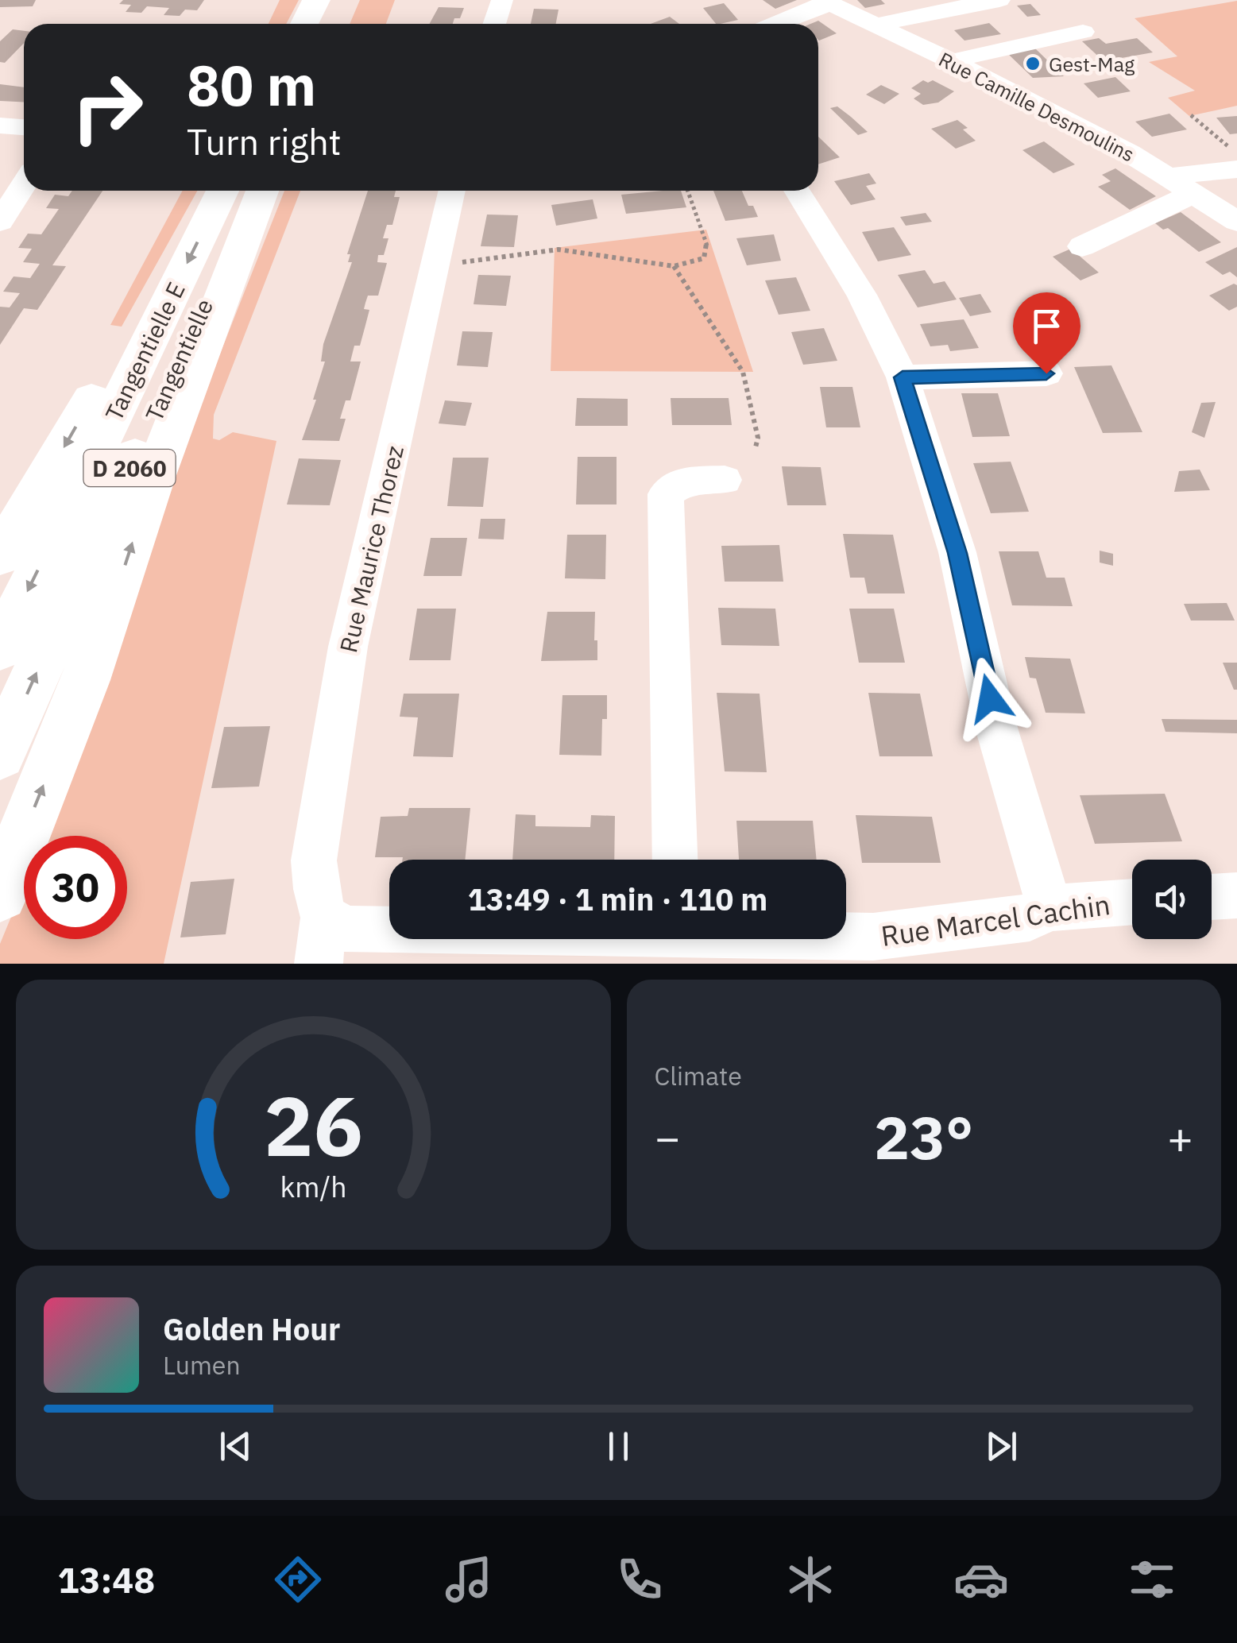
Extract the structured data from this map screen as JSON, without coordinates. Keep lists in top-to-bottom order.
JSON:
{
  "streets": {
    "main road": ["Tangentielle E", "Tangentielle", "D 2060"],
    "street": ["Rue Camille Desmoulins", "Rue Maurice Thorez", "Rue Marcel Cachin"]
  },
  "crossings": [
    ["Rue Maurice Thorez", "Rue Marcel Cachin"]
  ],
  "places": ["Gest-Mag"],
  "page": {
    "turn": ["80 m", "Turn right"],
    "limit": "30",
    "trip": "13:49 · 1 min · 110 m",
    "tile": "Climate",
    "heat": ["−", "23°", "+"],
    "song": ["Golden Hour", "Lumen"],
    "tabs": "13:48",
    "gauge": ["26", "km/h"]
  }
}
